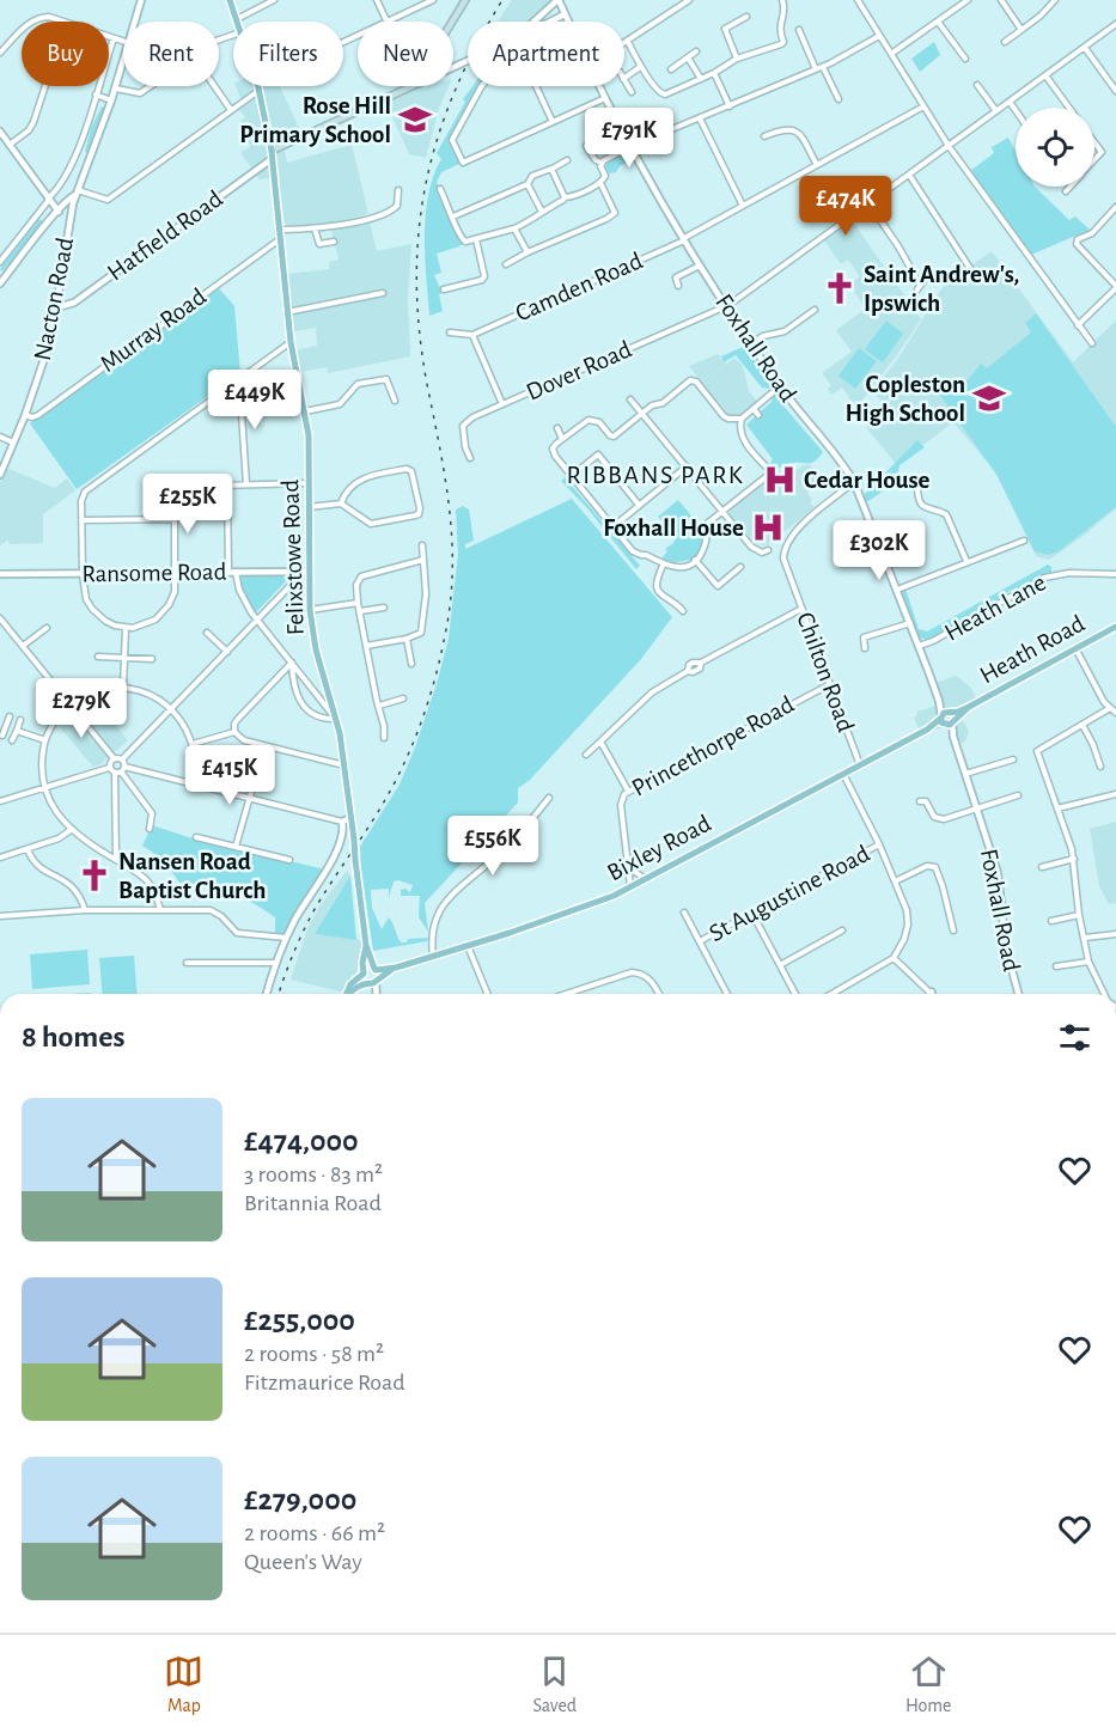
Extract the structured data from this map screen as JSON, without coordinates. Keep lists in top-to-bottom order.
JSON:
{
  "streets": {
    "main road": ["Felixstowe Road", "Heath Road", "Bixley Road"],
    "street": [
      "Hatfield Road",
      "Camden Road",
      "Nacton Road",
      "Murray Road",
      "Foxhall Road",
      "Dover Road",
      "Ransome Road",
      "Heath Lane",
      "Chilton Road",
      "Princethorpe Road",
      "St Augustine Road"
    ]
  },
  "crossings": [
    ["Hatfield Road", "Nacton Road"],
    ["Hatfield Road", "Felixstowe Road"],
    ["Camden Road", "Foxhall Road"],
    ["Nacton Road", "Murray Road"],
    ["Murray Road", "Felixstowe Road"],
    ["Foxhall Road", "Dover Road"],
    ["Foxhall Road", "Heath Lane"],
    ["Foxhall Road", "Heath Road"],
    ["Foxhall Road", "Chilton Road"],
    ["Foxhall Road", "Bixley Road"],
    ["Felixstowe Road", "Ransome Road"],
    ["Felixstowe Road", "Bixley Road"],
    ["Heath Road", "Bixley Road"],
    ["Chilton Road", "Princethorpe Road"],
    ["Chilton Road", "Bixley Road"],
    ["Princethorpe Road", "Bixley Road"]
  ],
  "districts": ["RIBBANS PARK"],
  "places": {
    "school or university": ["Rose Hill Primary School", "Copleston High School"],
    "church": ["Saint Andrew's, Ipswich", "Nansen Road Baptist Church"],
    "hospital": ["Cedar House", "Foxhall House"]
  },
  "page": {
    "chip": [
      "Buy",
      "Rent",
      "Filters",
      "New",
      "Apartment"
    ],
    "price": [
      "£791K",
      "£474K",
      "£449K",
      "£255K",
      "£302K",
      "£279K",
      "£415K",
      "£556K"
    ],
    "heading": "8 homes",
    "list": [
      {
        "name": "£474,000",
        "note": "3 rooms · 83 m² · Britannia Road"
      },
      {
        "name": "£255,000",
        "note": "2 rooms · 58 m² · Fitzmaurice Road"
      },
      {
        "name": "£279,000",
        "note": "2 rooms · 66 m² · Queen's Way"
      }
    ],
    "tabs": ["Map", "Saved", "Home"]
  }
}
